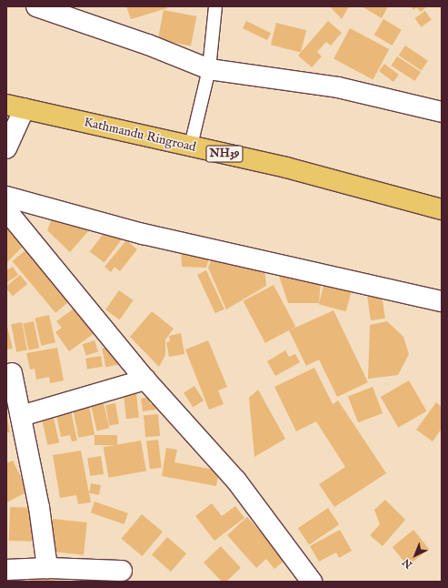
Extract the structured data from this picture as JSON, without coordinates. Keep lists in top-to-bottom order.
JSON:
{
  "streets": {
    "highway": ["Kathmandu Ringroad", "NH39"]
  },
  "north": "bottom left"
}
